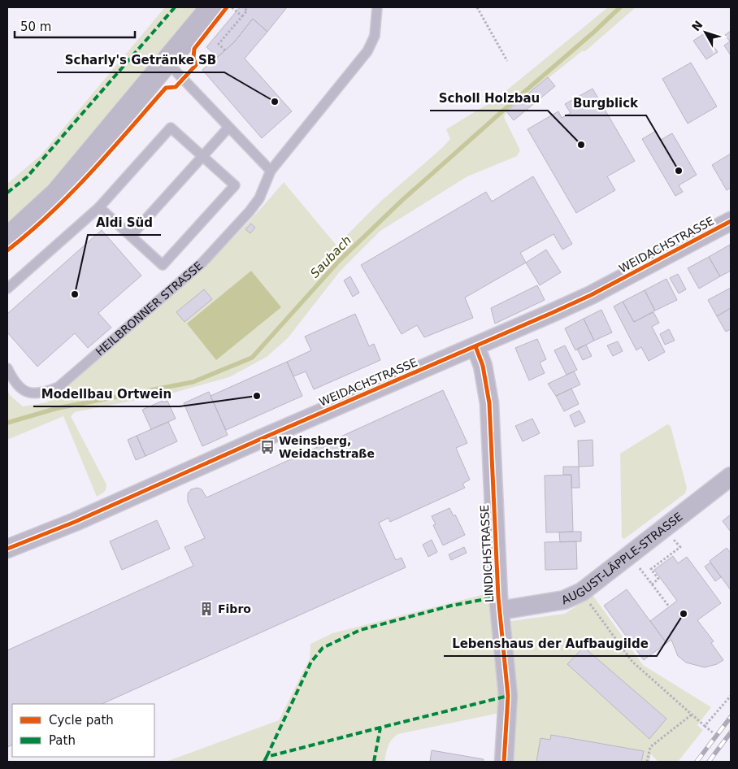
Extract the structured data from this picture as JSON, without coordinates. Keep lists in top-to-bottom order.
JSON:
{
  "streets": {
    "street": ["WEIDACHSTRASSE", "LINDICHSTRASSE", "AUGUST-LÄPPLE-STRASSE"],
    "lane": ["HEILBRONNER STRASSE"]
  },
  "crossings": [
    ["WEIDACHSTRASSE", "LINDICHSTRASSE"],
    ["LINDICHSTRASSE", "AUGUST-LÄPPLE-STRASSE"]
  ],
  "water": ["Saubach"],
  "places": {
    "other": [
      "Scharly's Getränke SB",
      "Scholl Holzbau",
      "Burgblick",
      "Aldi Süd",
      "Modellbau Ortwein",
      "Lebenshaus der Aufbaugilde"
    ],
    "bus stop": ["Weinsberg, Weidachstraße"],
    "building": ["Fibro"]
  },
  "legend": ["Cycle path", "Path"],
  "scale_bar": "50 m",
  "north": "top left"
}
